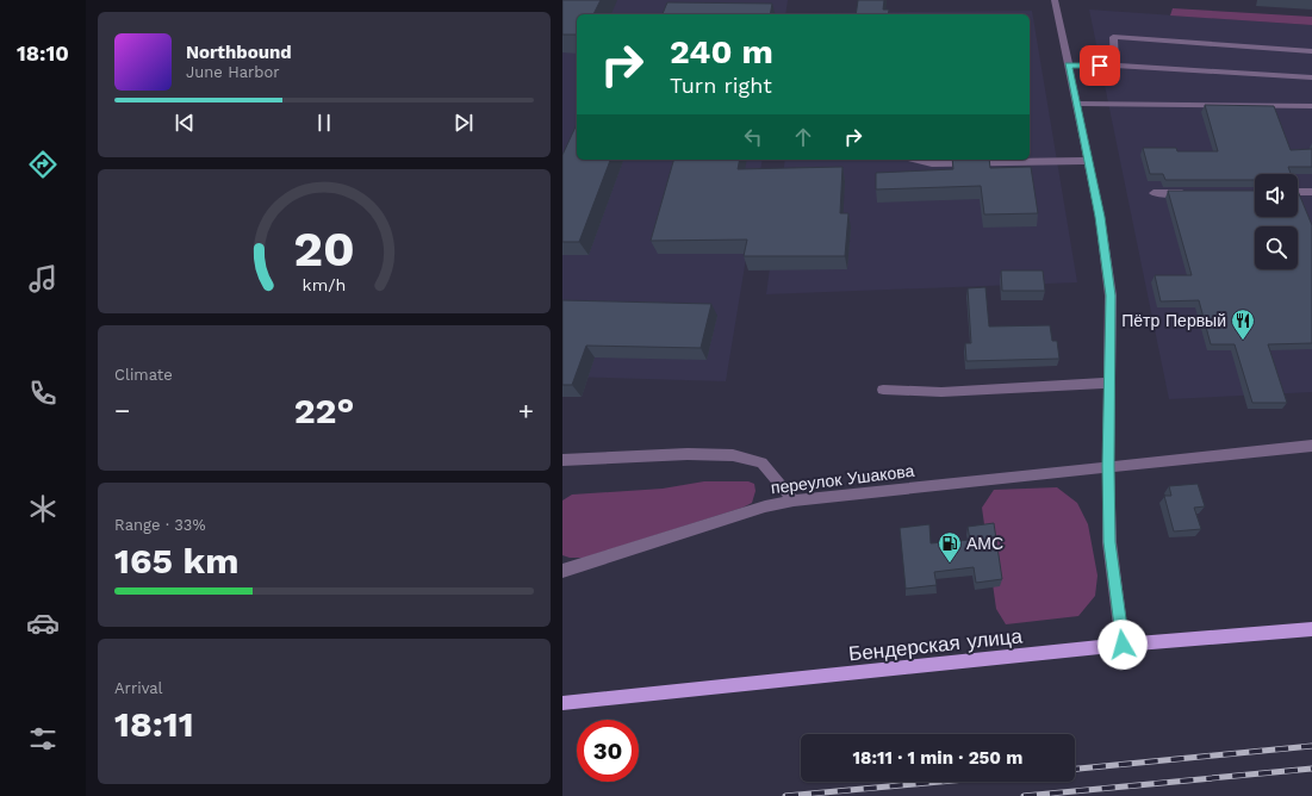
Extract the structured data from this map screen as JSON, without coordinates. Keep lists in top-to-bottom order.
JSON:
{
  "streets": {
    "main road": ["Бендерская улица"],
    "street": ["переулок Ушакова"]
  },
  "places": {
    "restaurant": ["Пётр Первый"],
    "fuel station": ["АМС"]
  },
  "page": {
    "tabs": "18:10",
    "turn": ["240 m", "Turn right"],
    "song": ["Northbound", "June Harbor"],
    "tile": [
      "Climate",
      ["Range · 33%", "165 km"],
      ["Arrival", "18:11"]
    ],
    "heat": ["−", "22°", "+"],
    "limit": "30",
    "trip": "18:11 · 1 min · 250 m",
    "gauge": ["20", "km/h"]
  }
}
